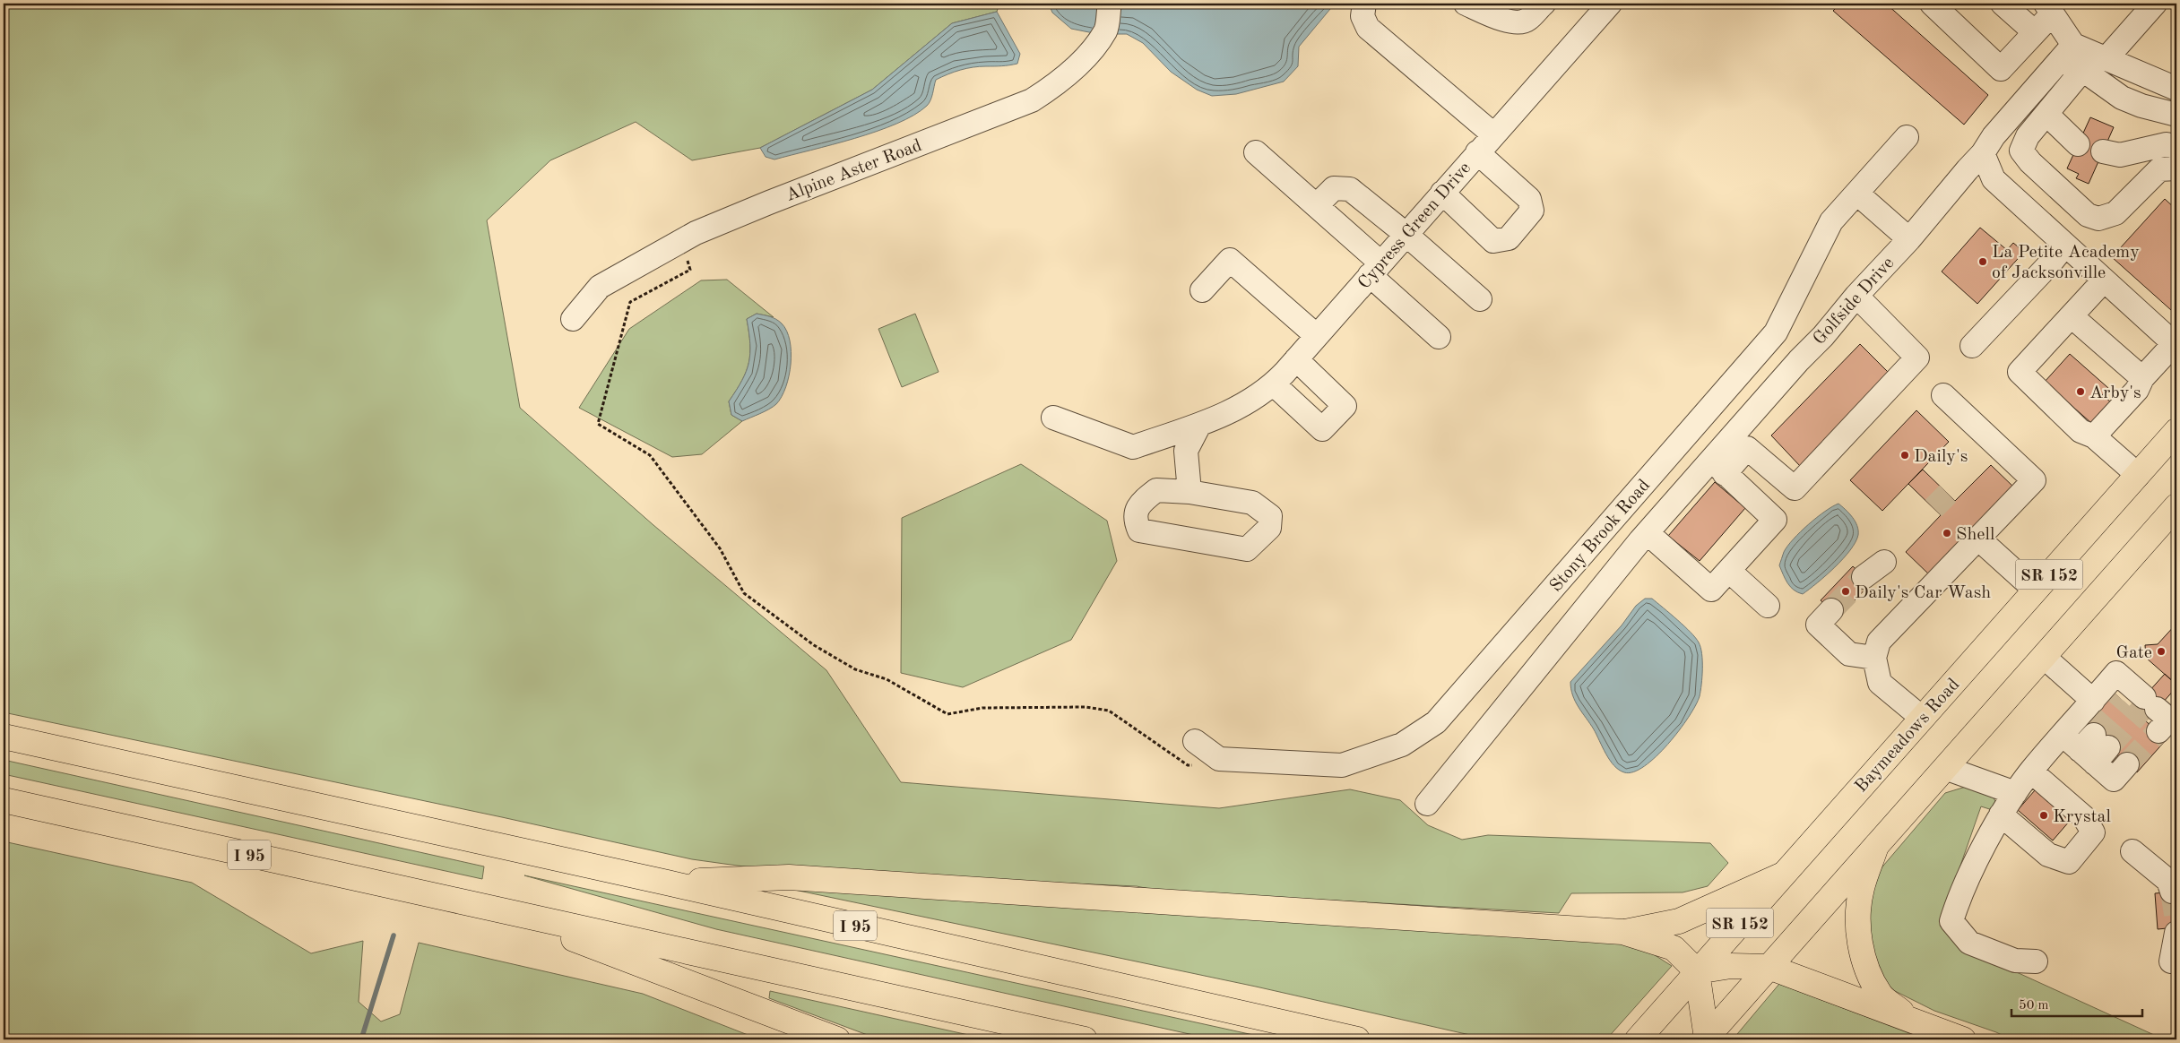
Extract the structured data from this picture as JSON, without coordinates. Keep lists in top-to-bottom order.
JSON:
{
  "streets": {
    "main road": ["SR 152", "Baymeadows Road", "I 95"],
    "street": [
      "Alpine Aster Road",
      "Cypress Green Drive",
      "Golfside Drive",
      "Stony Brook Road"
    ]
  },
  "places": [
    "La Petite Academy of Jacksonville",
    "Arby's",
    "Daily's",
    "Shell",
    "Daily's Car Wash",
    "Gate",
    "Krystal"
  ],
  "scale_bar": "50 m"
}
